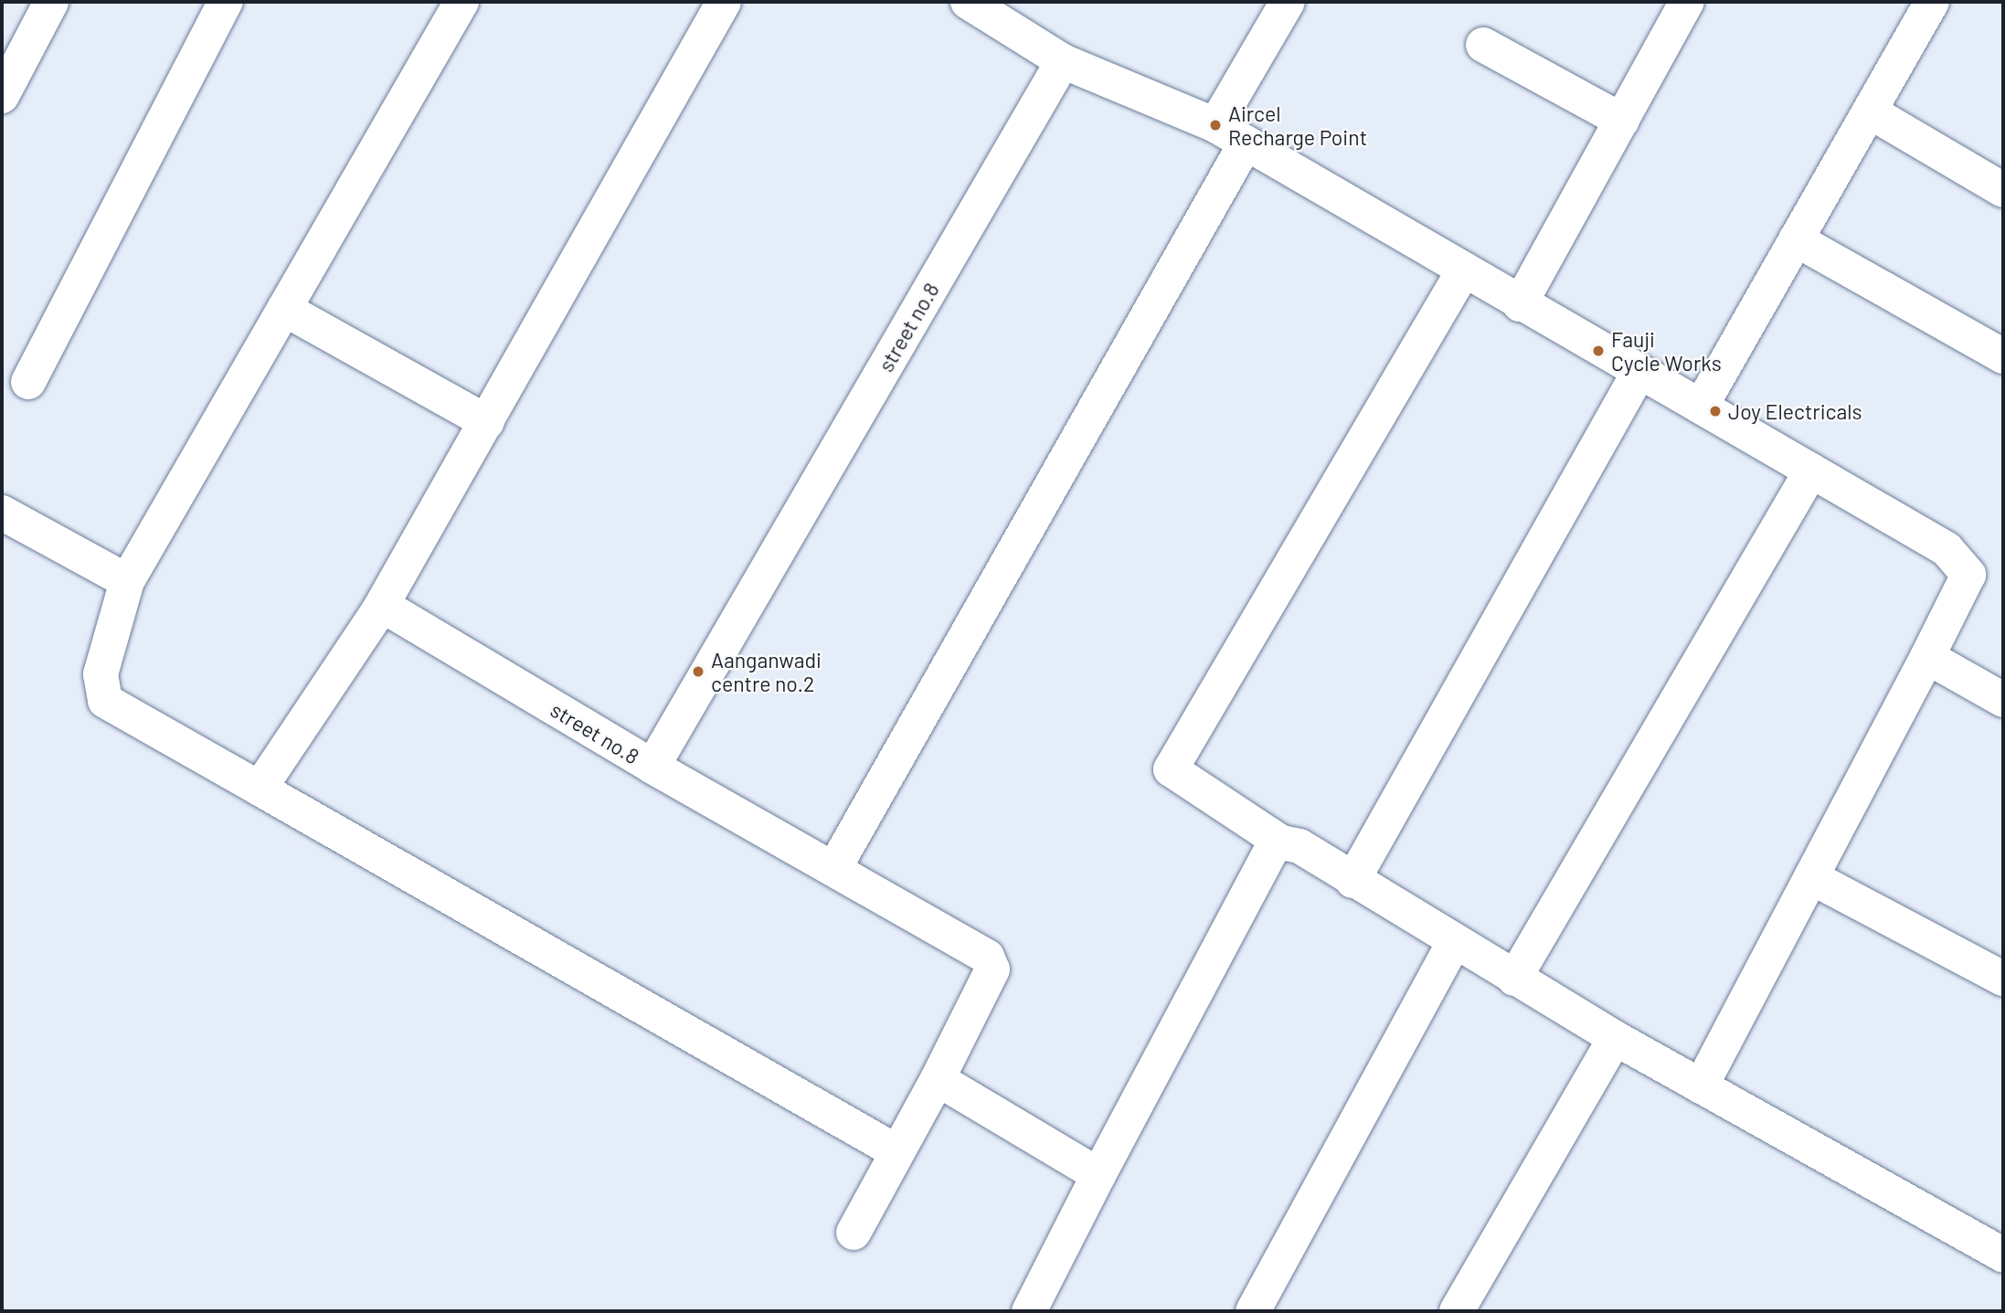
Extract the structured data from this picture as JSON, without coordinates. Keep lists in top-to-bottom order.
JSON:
{
  "streets": {
    "street": ["street no.8"]
  },
  "places": [
    "Aircel Recharge Point",
    "Fauji Cycle Works",
    "Joy Electricals",
    "Aanganwadi centre no.2"
  ]
}
